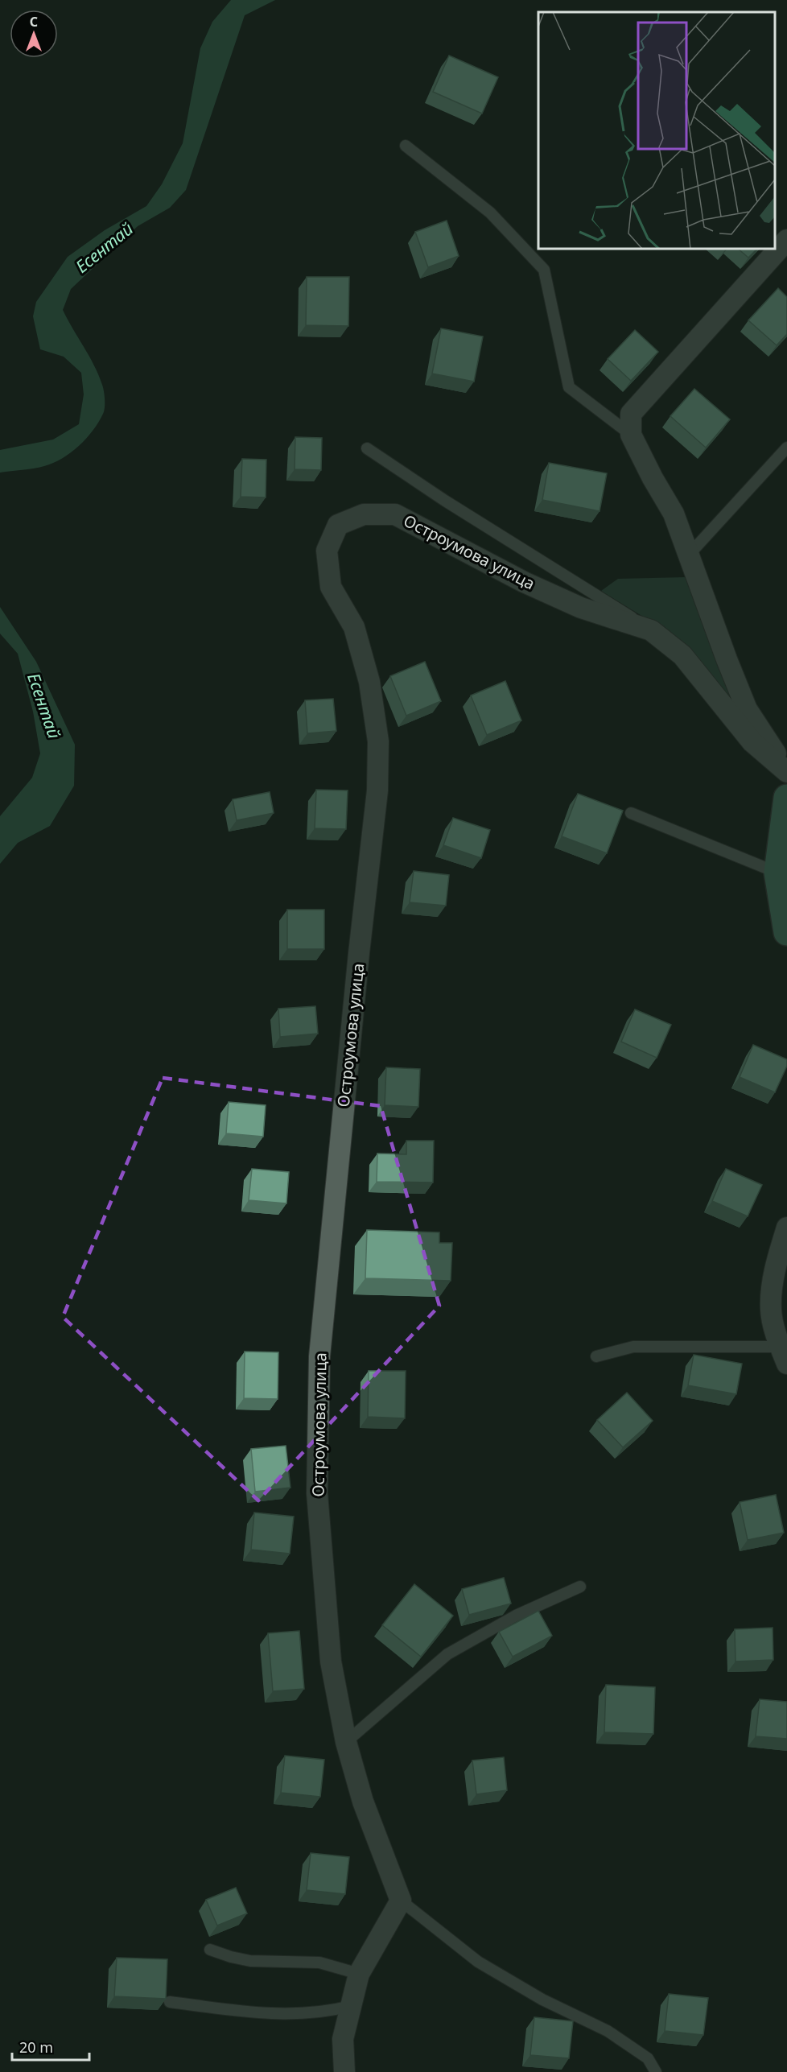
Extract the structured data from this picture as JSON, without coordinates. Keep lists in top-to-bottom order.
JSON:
{
  "streets": {
    "street": ["Остроумова улица"]
  },
  "water": ["Есентай"],
  "scale_bar": "20 m",
  "north": "top"
}
